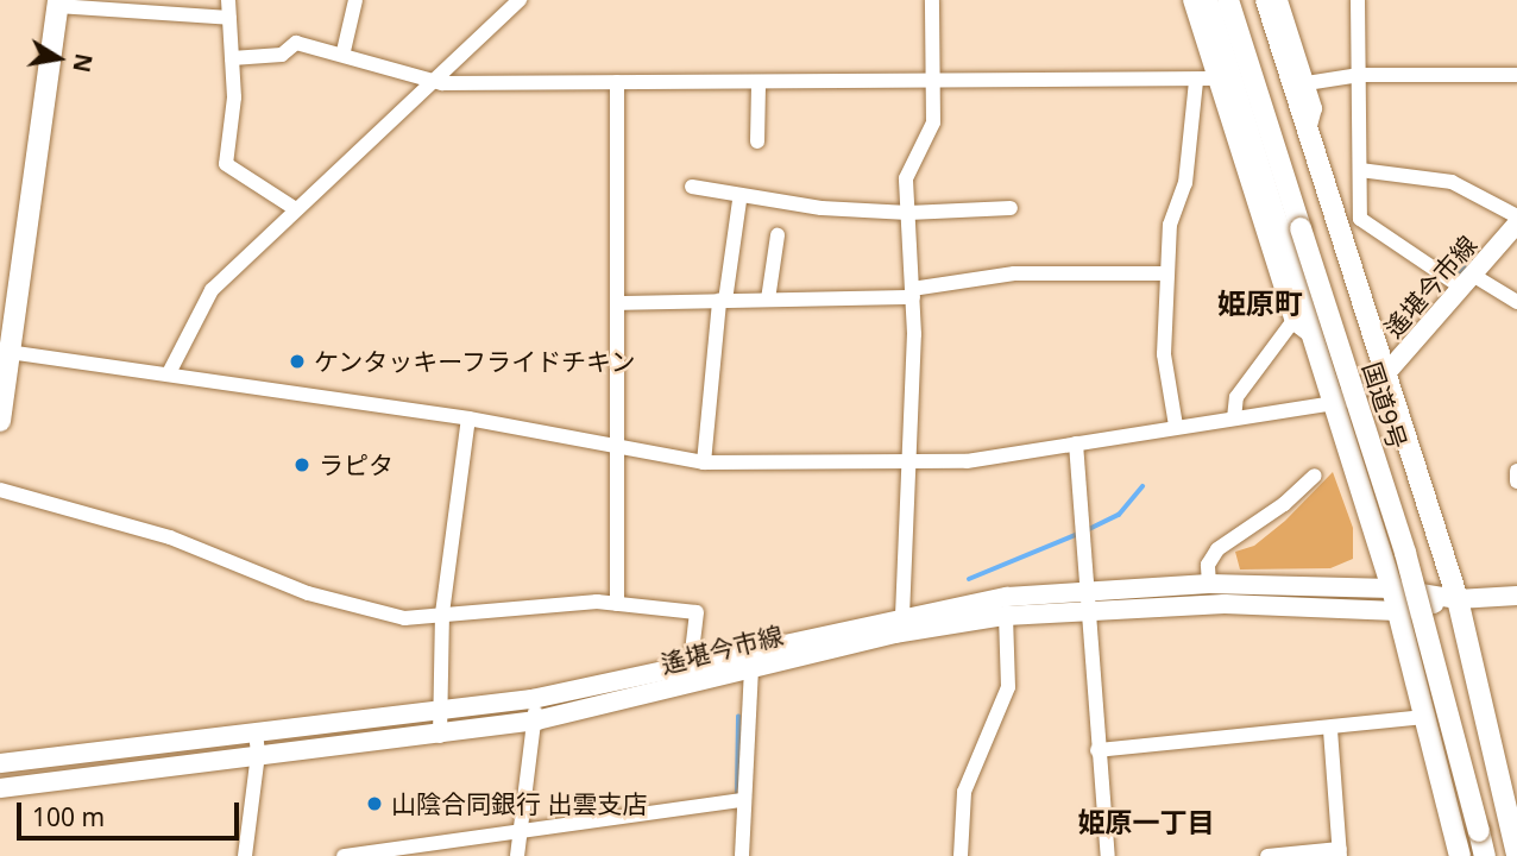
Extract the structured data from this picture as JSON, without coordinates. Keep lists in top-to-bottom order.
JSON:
{
  "streets": {
    "highway": ["国道9号"],
    "main road": ["遙堪今市線"]
  },
  "districts": ["姫原町", "姫原一丁目"],
  "places": ["ケンタッキーフライドチキン", "ラピタ", "山陰合同銀行 出雲支店"],
  "scale_bar": "100 m",
  "north": "right"
}
